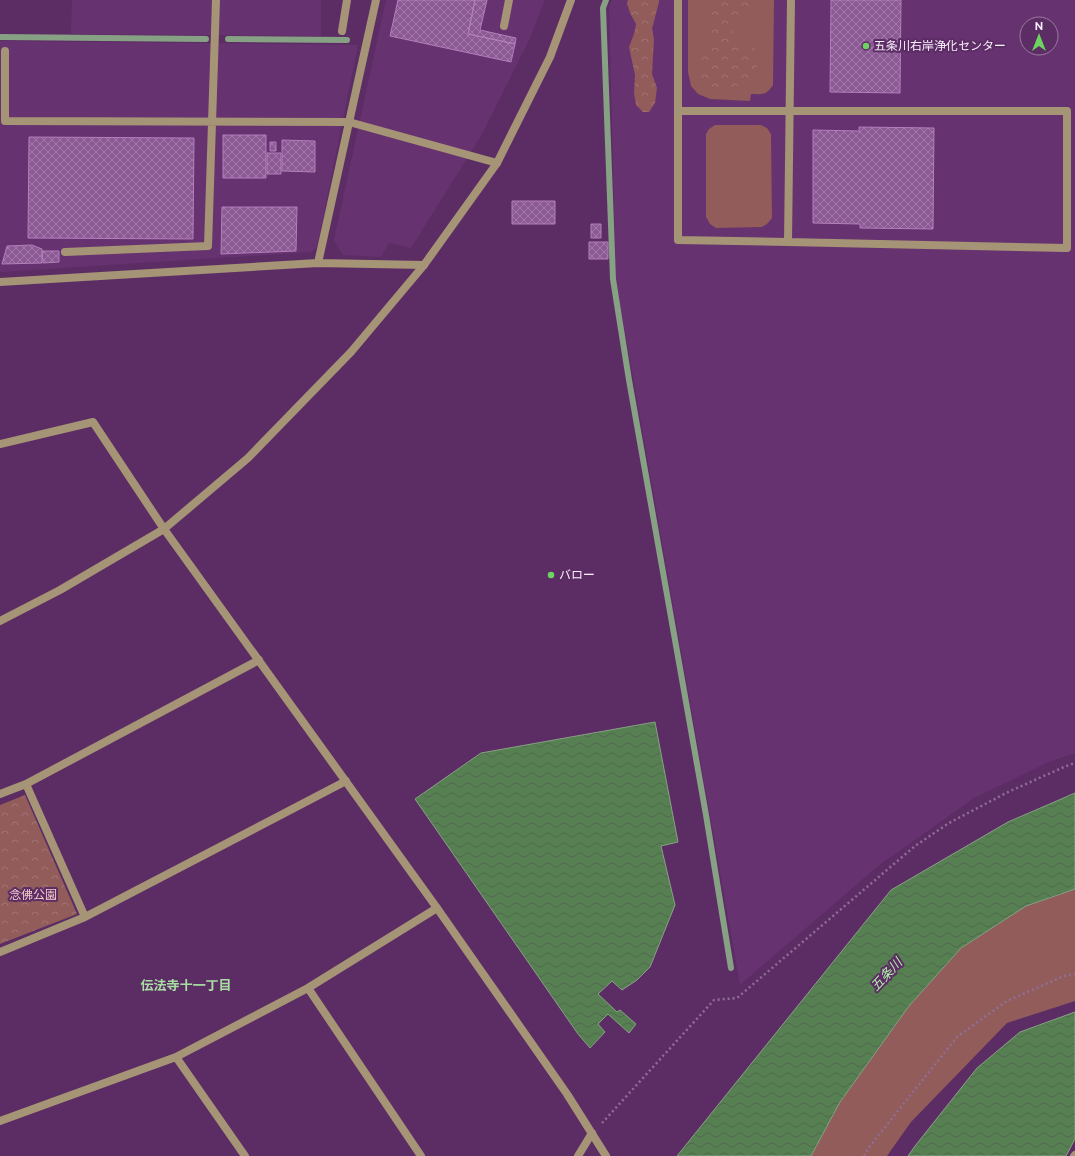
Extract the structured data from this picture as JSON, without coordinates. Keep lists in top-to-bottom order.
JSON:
{
  "districts": ["伝法寺十一丁目"],
  "water": ["五条川"],
  "parks": ["念佛公園"],
  "places": ["五条川右岸浄化センター", "バロー"],
  "north": "top"
}
